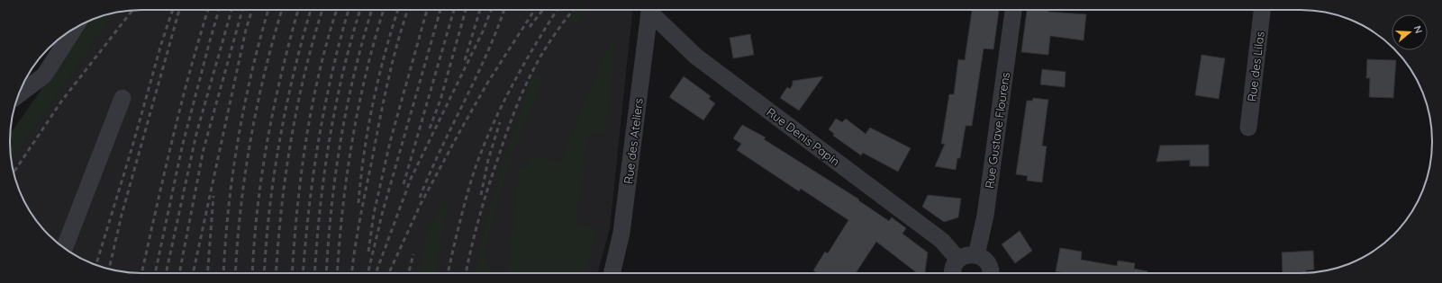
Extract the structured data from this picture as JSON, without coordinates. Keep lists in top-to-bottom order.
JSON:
{
  "streets": {
    "street": [
      "Rue des Lilas",
      "Rue Gustave Flourens",
      "Rue Denis Papin",
      "Rue des Ateliers"
    ]
  },
  "north": "right"
}
